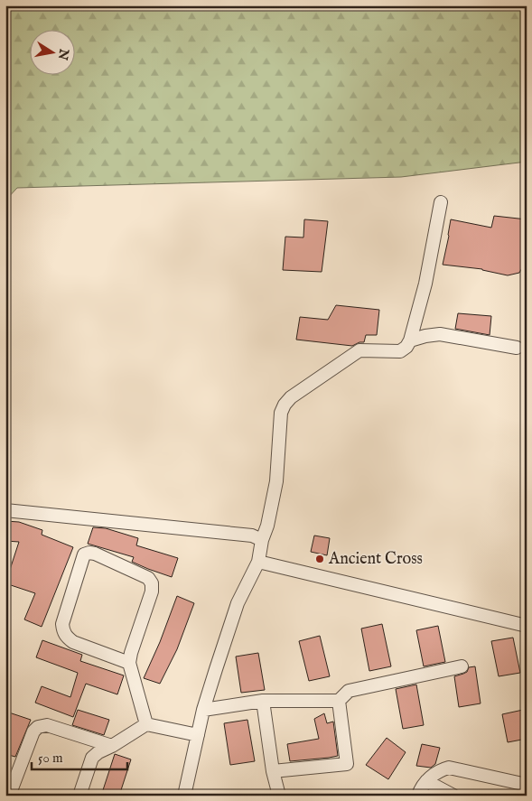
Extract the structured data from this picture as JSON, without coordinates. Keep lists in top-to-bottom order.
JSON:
{
  "places": ["Ancient Cross"],
  "scale_bar": "50 m",
  "north": "right"
}
